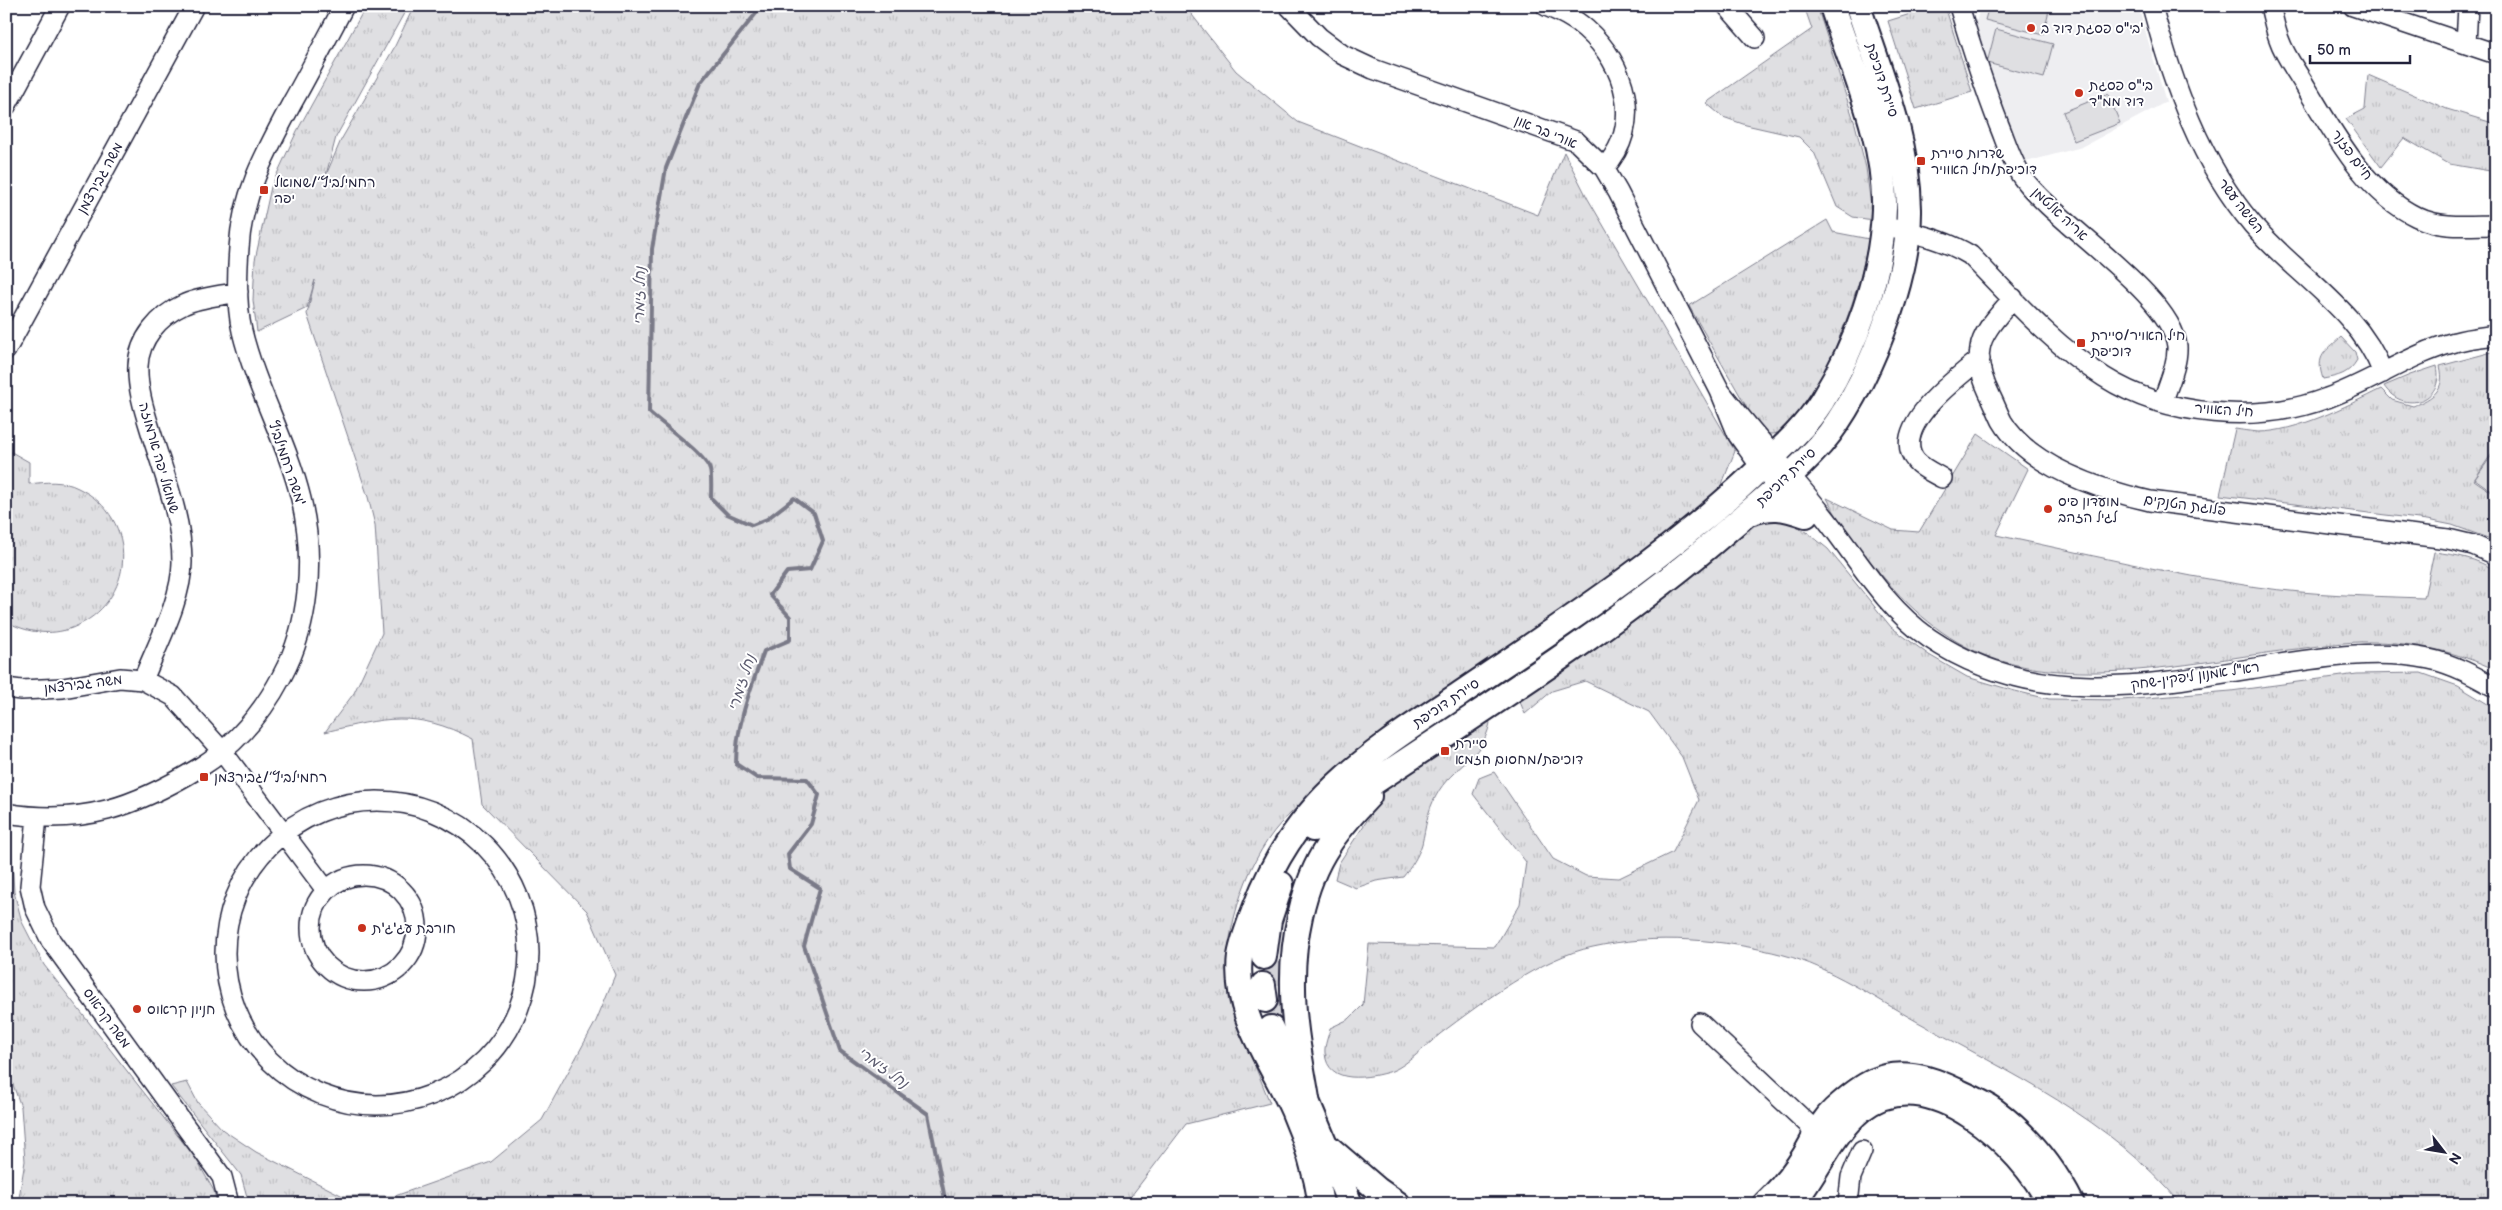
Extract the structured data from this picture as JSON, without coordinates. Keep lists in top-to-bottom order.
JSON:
{
  "streets": {
    "main road": ["סיירת דוכיפת"],
    "street": [
      "אורי בר און",
      "חיים פזנר",
      "משה גבירצמן",
      "השישה עשר",
      "אריה אלטמן",
      "חיל האוויר",
      "שמואל יפה ארמוזה",
      "משה רחמילביץ'",
      "פלוגת הטנקים",
      "רא\"ל אמנון ליפקין-שחק",
      "משה קראוס"
    ]
  },
  "crossings": [
    ["סיירת דוכיפת", "אורי בר און"],
    ["סיירת דוכיפת", "חיל האוויר"],
    ["סיירת דוכיפת", "רא\"ל אמנון ליפקין-שחק"],
    ["אורי בר און", "רא\"ל אמנון ליפקין-שחק"],
    ["משה גבירצמן", "שמואל יפה ארמוזה"],
    ["משה גבירצמן", "משה רחמילביץ'"],
    ["השישה עשר", "חיל האוויר"],
    ["אריה אלטמן", "חיל האוויר"],
    ["חיל האוויר", "פלוגת הטנקים"],
    ["שמואל יפה ארמוזה", "משה רחמילביץ'"],
    ["משה רחמילביץ'", "משה קראוס"]
  ],
  "water": ["נחל זימרי"],
  "places": {
    "other": [
      "בי\"ס פסגת דוד ב'",
      "בי\"ס פסגת דוד ממ\"ד",
      "מועדון פיס לגיל הזהב",
      "חורבת עג'ג'ת",
      "חניון קראוס"
    ],
    "transit": [
      "שדרות סיירת דוכיפת/חיל האוויר",
      "רחמילביץ׳/שמואל יפה",
      "חיל האויר/סיירת דוכיפת",
      "סיירת דוכיפת/מחסום חזמא",
      "רחמילביץ׳/גבירצמן"
    ]
  },
  "scale_bar": "50 m",
  "north": "bottom right"
}
